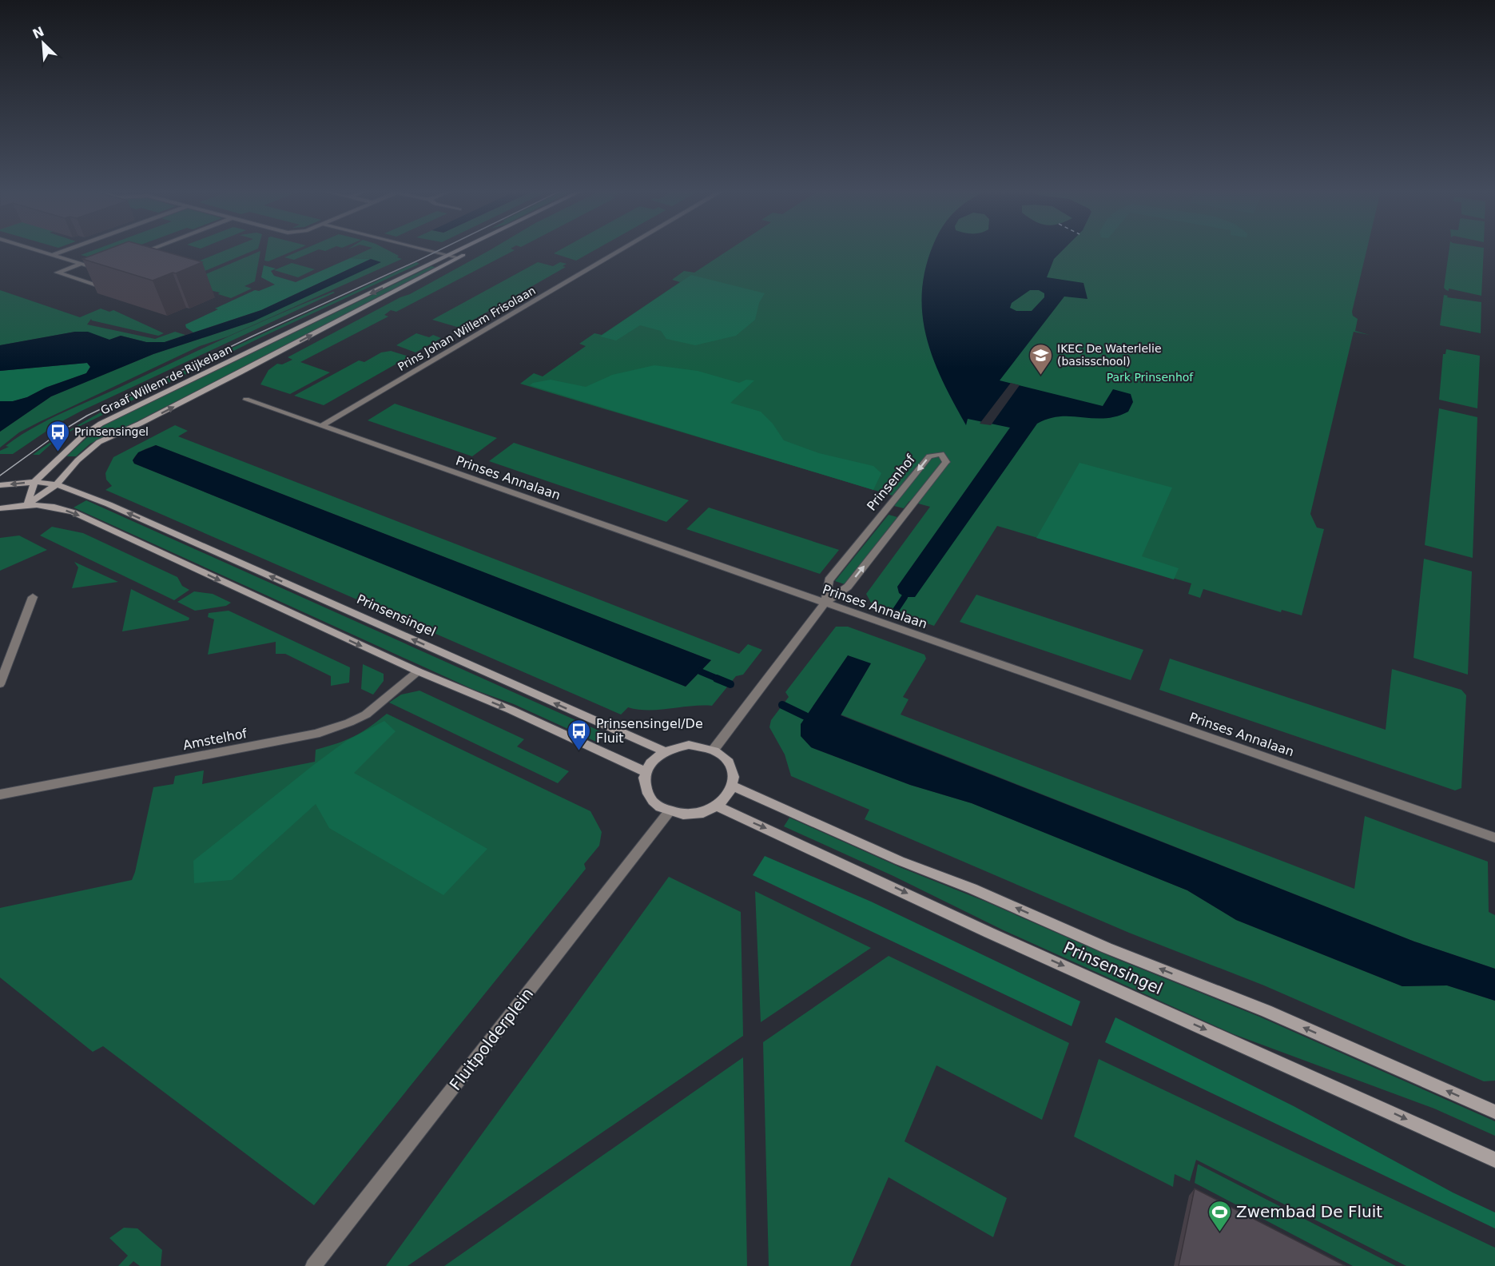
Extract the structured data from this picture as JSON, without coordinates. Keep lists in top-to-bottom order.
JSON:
{
  "streets": {
    "main road": ["Graaf Willem de Rijkelaan", "Prinsensingel"],
    "street": [
      "Prins Johan Willem Frisolaan",
      "Prinses Annalaan",
      "Prinsenhof",
      "Amstelhof",
      "Fluitpolderplein"
    ]
  },
  "crossings": [
    ["Prins Johan Willem Frisolaan", "Prinses Annalaan"],
    ["Graaf Willem de Rijkelaan", "Prinsensingel"],
    ["Prinses Annalaan", "Prinsenhof"],
    ["Prinsenhof", "Prinsensingel"],
    ["Prinsenhof", "Fluitpolderplein"],
    ["Prinsensingel", "Fluitpolderplein"]
  ],
  "parks": ["Park Prinsenhof"],
  "places": {
    "school or university": ["IKEC De Waterlelie (basisschool)"],
    "bus stop": ["Prinsensingel", "Prinsensingel/De Fluit"],
    "sports": ["Zwembad De Fluit"]
  },
  "north": "top left"
}
